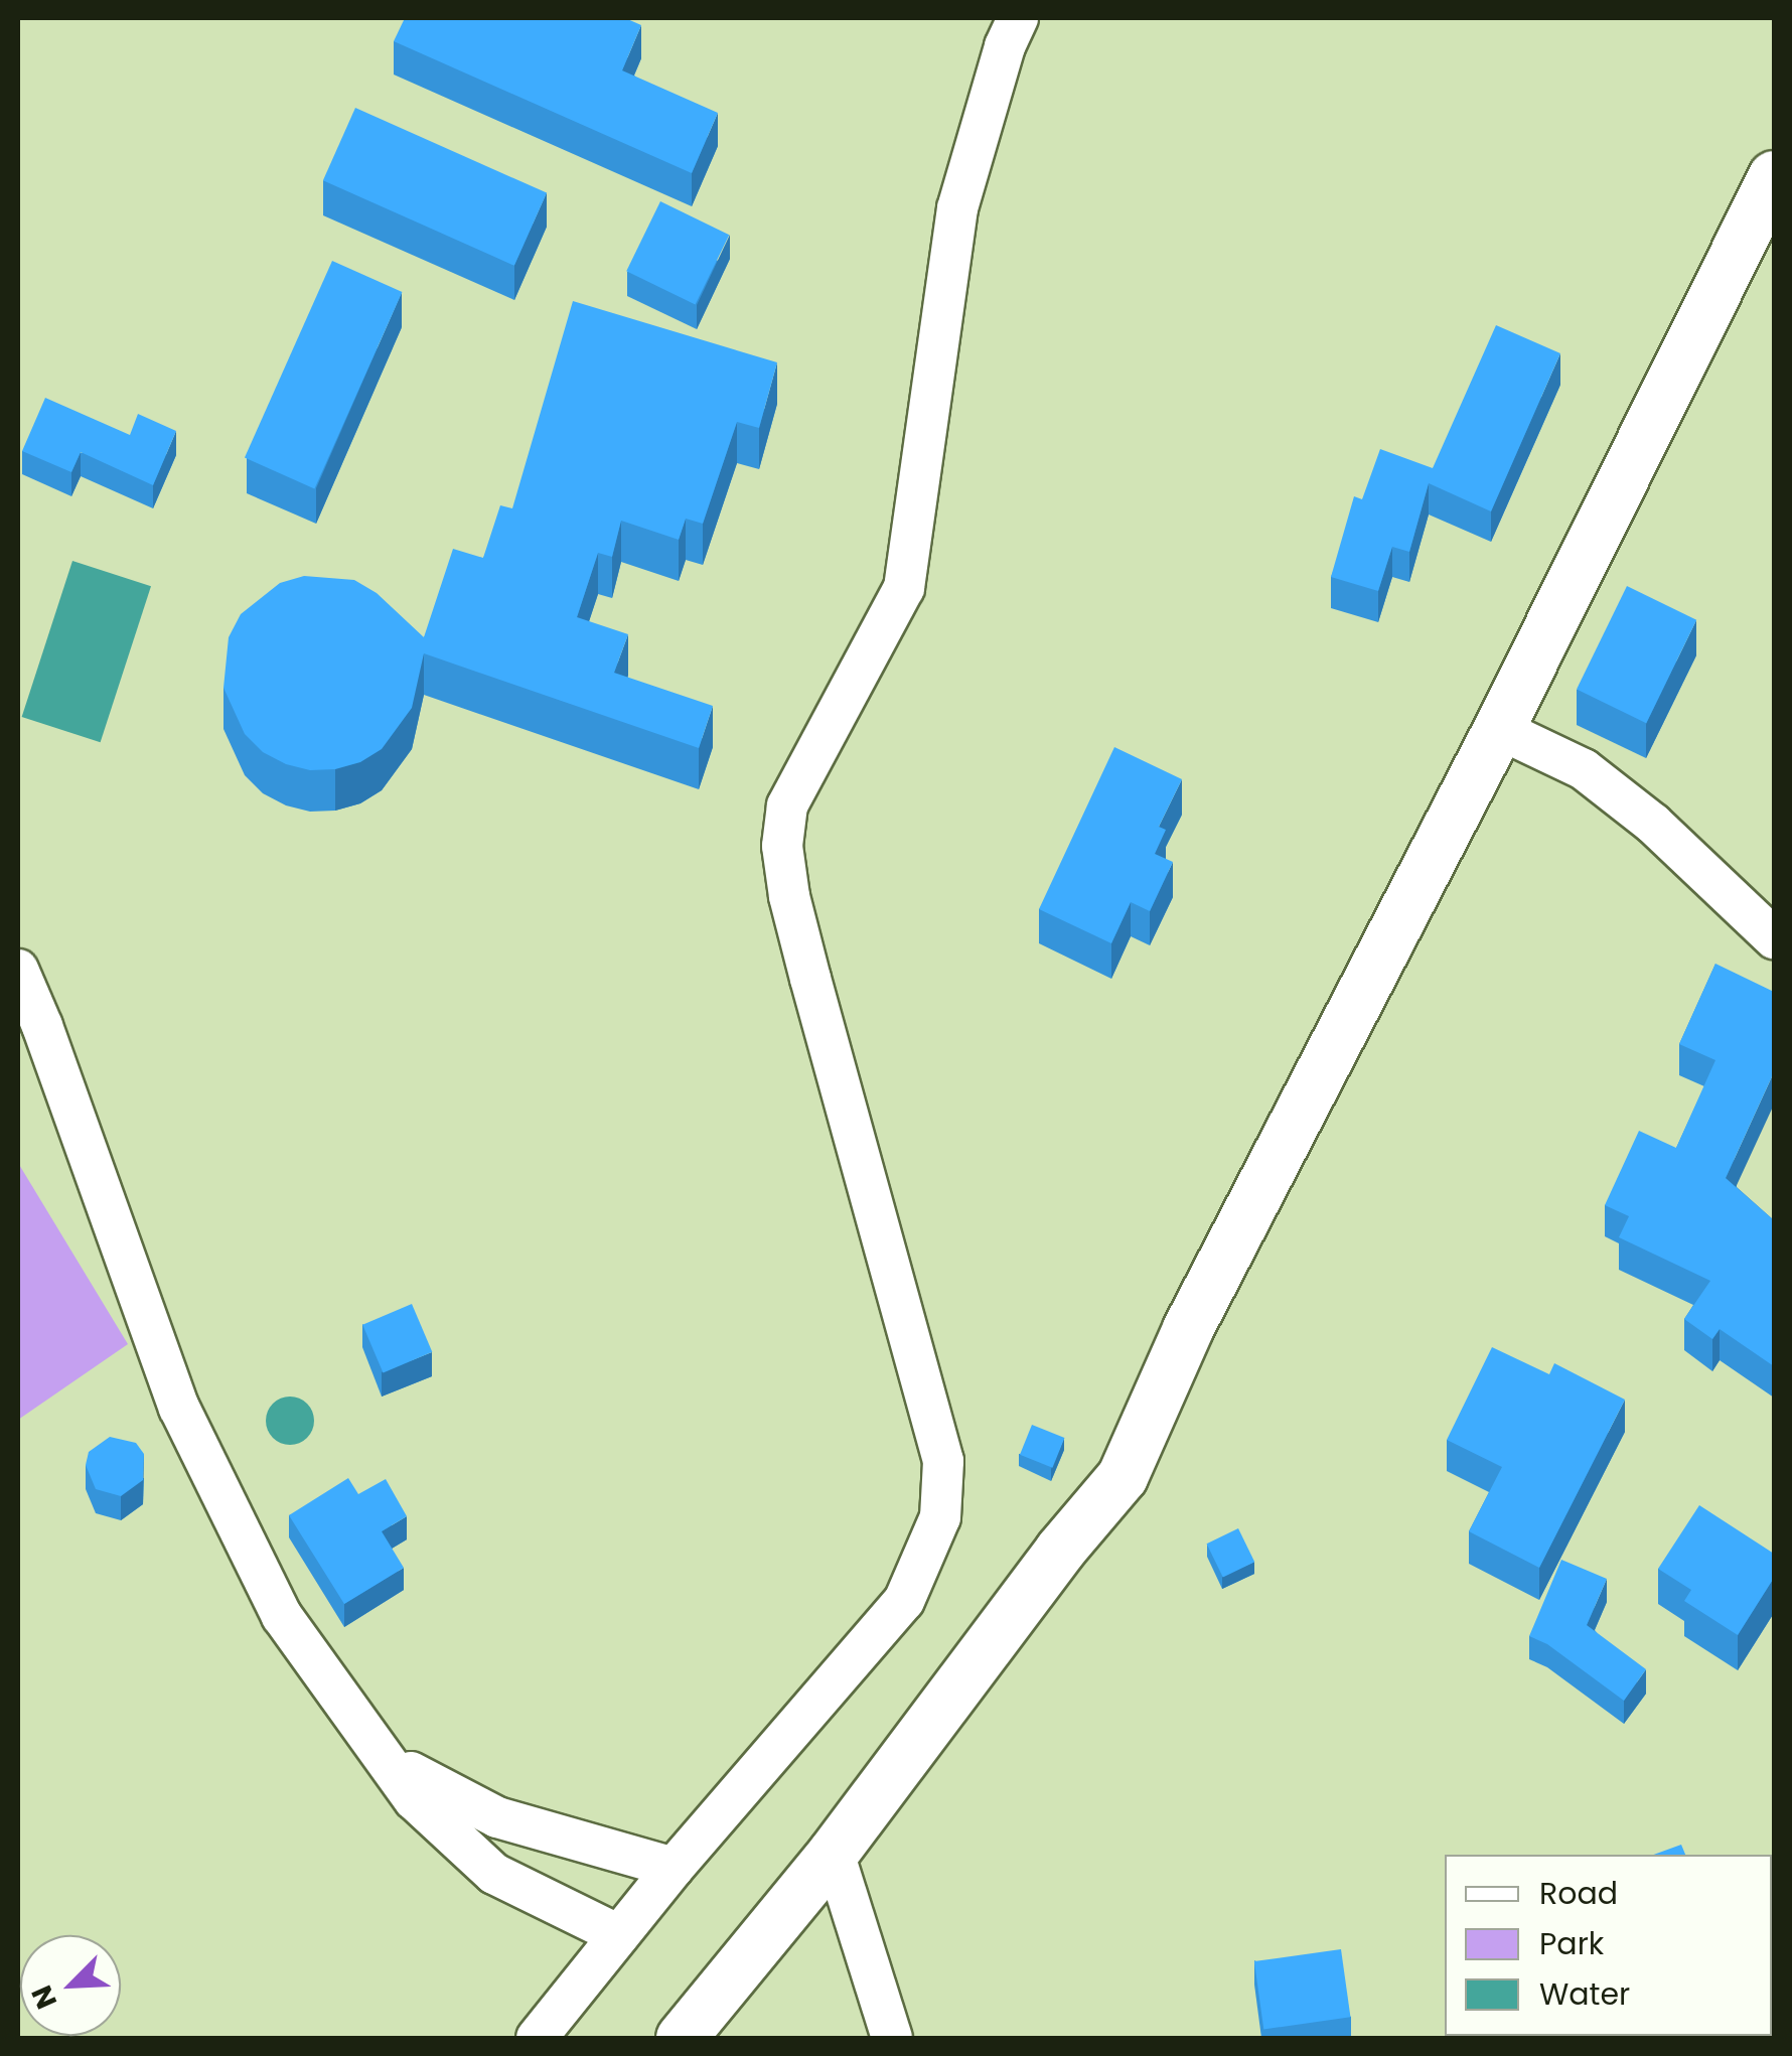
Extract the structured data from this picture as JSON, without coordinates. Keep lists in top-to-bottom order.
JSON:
{
  "legend": ["Road", "Park", "Water"],
  "north": "bottom left"
}
